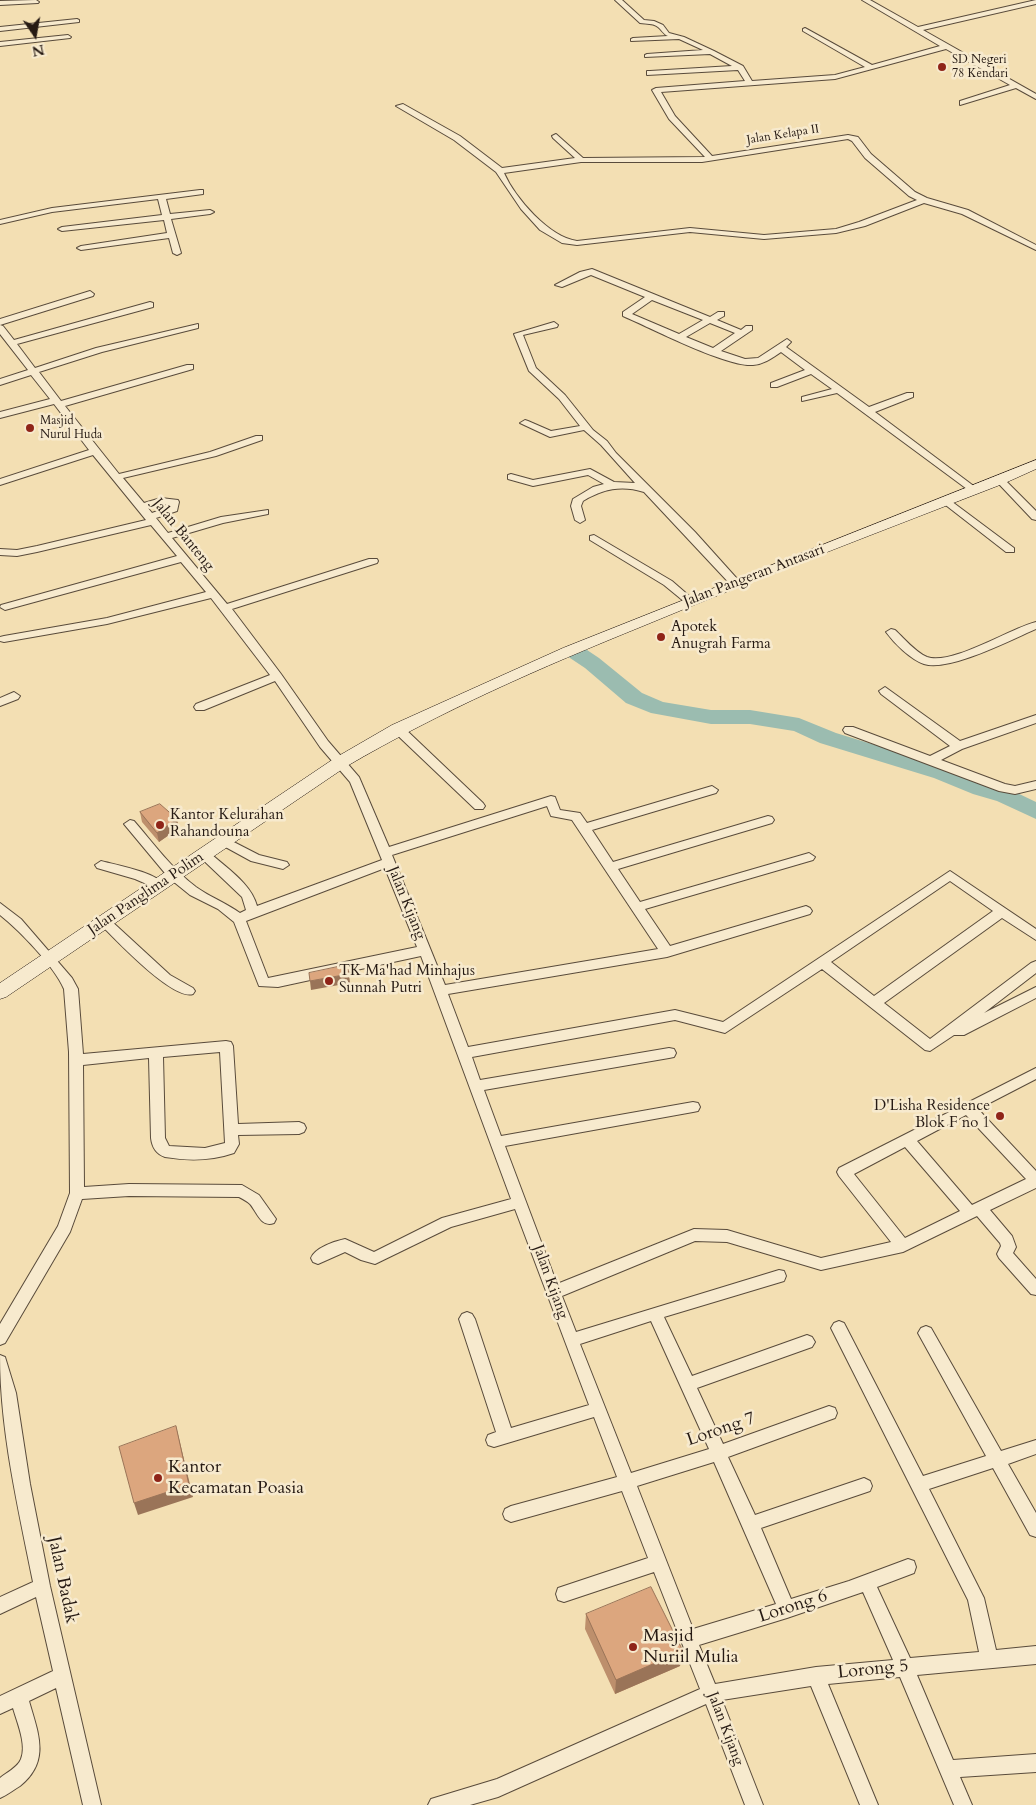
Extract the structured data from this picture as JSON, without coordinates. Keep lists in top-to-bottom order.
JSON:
{
  "streets": {
    "street": [
      "Jalan Kelapa II",
      "Jalan Banteng",
      "Jalan Pangeran Antasari",
      "Jalan Panglima Polim",
      "Jalan Kijang",
      "Lorong 7",
      "Jalan Badak",
      "Lorong 6",
      "Lorong 5"
    ]
  },
  "crossings": [
    ["Jalan Banteng", "Jalan Pangeran Antasari"],
    ["Jalan Banteng", "Jalan Panglima Polim"],
    ["Jalan Banteng", "Jalan Kijang"],
    ["Jalan Pangeran Antasari", "Jalan Panglima Polim"],
    ["Jalan Pangeran Antasari", "Jalan Kijang"],
    ["Jalan Panglima Polim", "Jalan Kijang"],
    ["Jalan Kijang", "Lorong 7"],
    ["Jalan Kijang", "Lorong 6"],
    ["Jalan Kijang", "Lorong 5"]
  ],
  "places": [
    "SD Negeri 78 Kendari",
    "Masjid Nurul Huda",
    "Apotek Anugrah Farma",
    "Kantor Kelurahan Rahandouna",
    "TK Ma'had Minhajus Sunnah Putri",
    "D'Lisha Residence Blok F no 1",
    "Kantor Kecamatan Poasia",
    "Masjid Nuriil Mulia"
  ],
  "north": "bottom"
}
